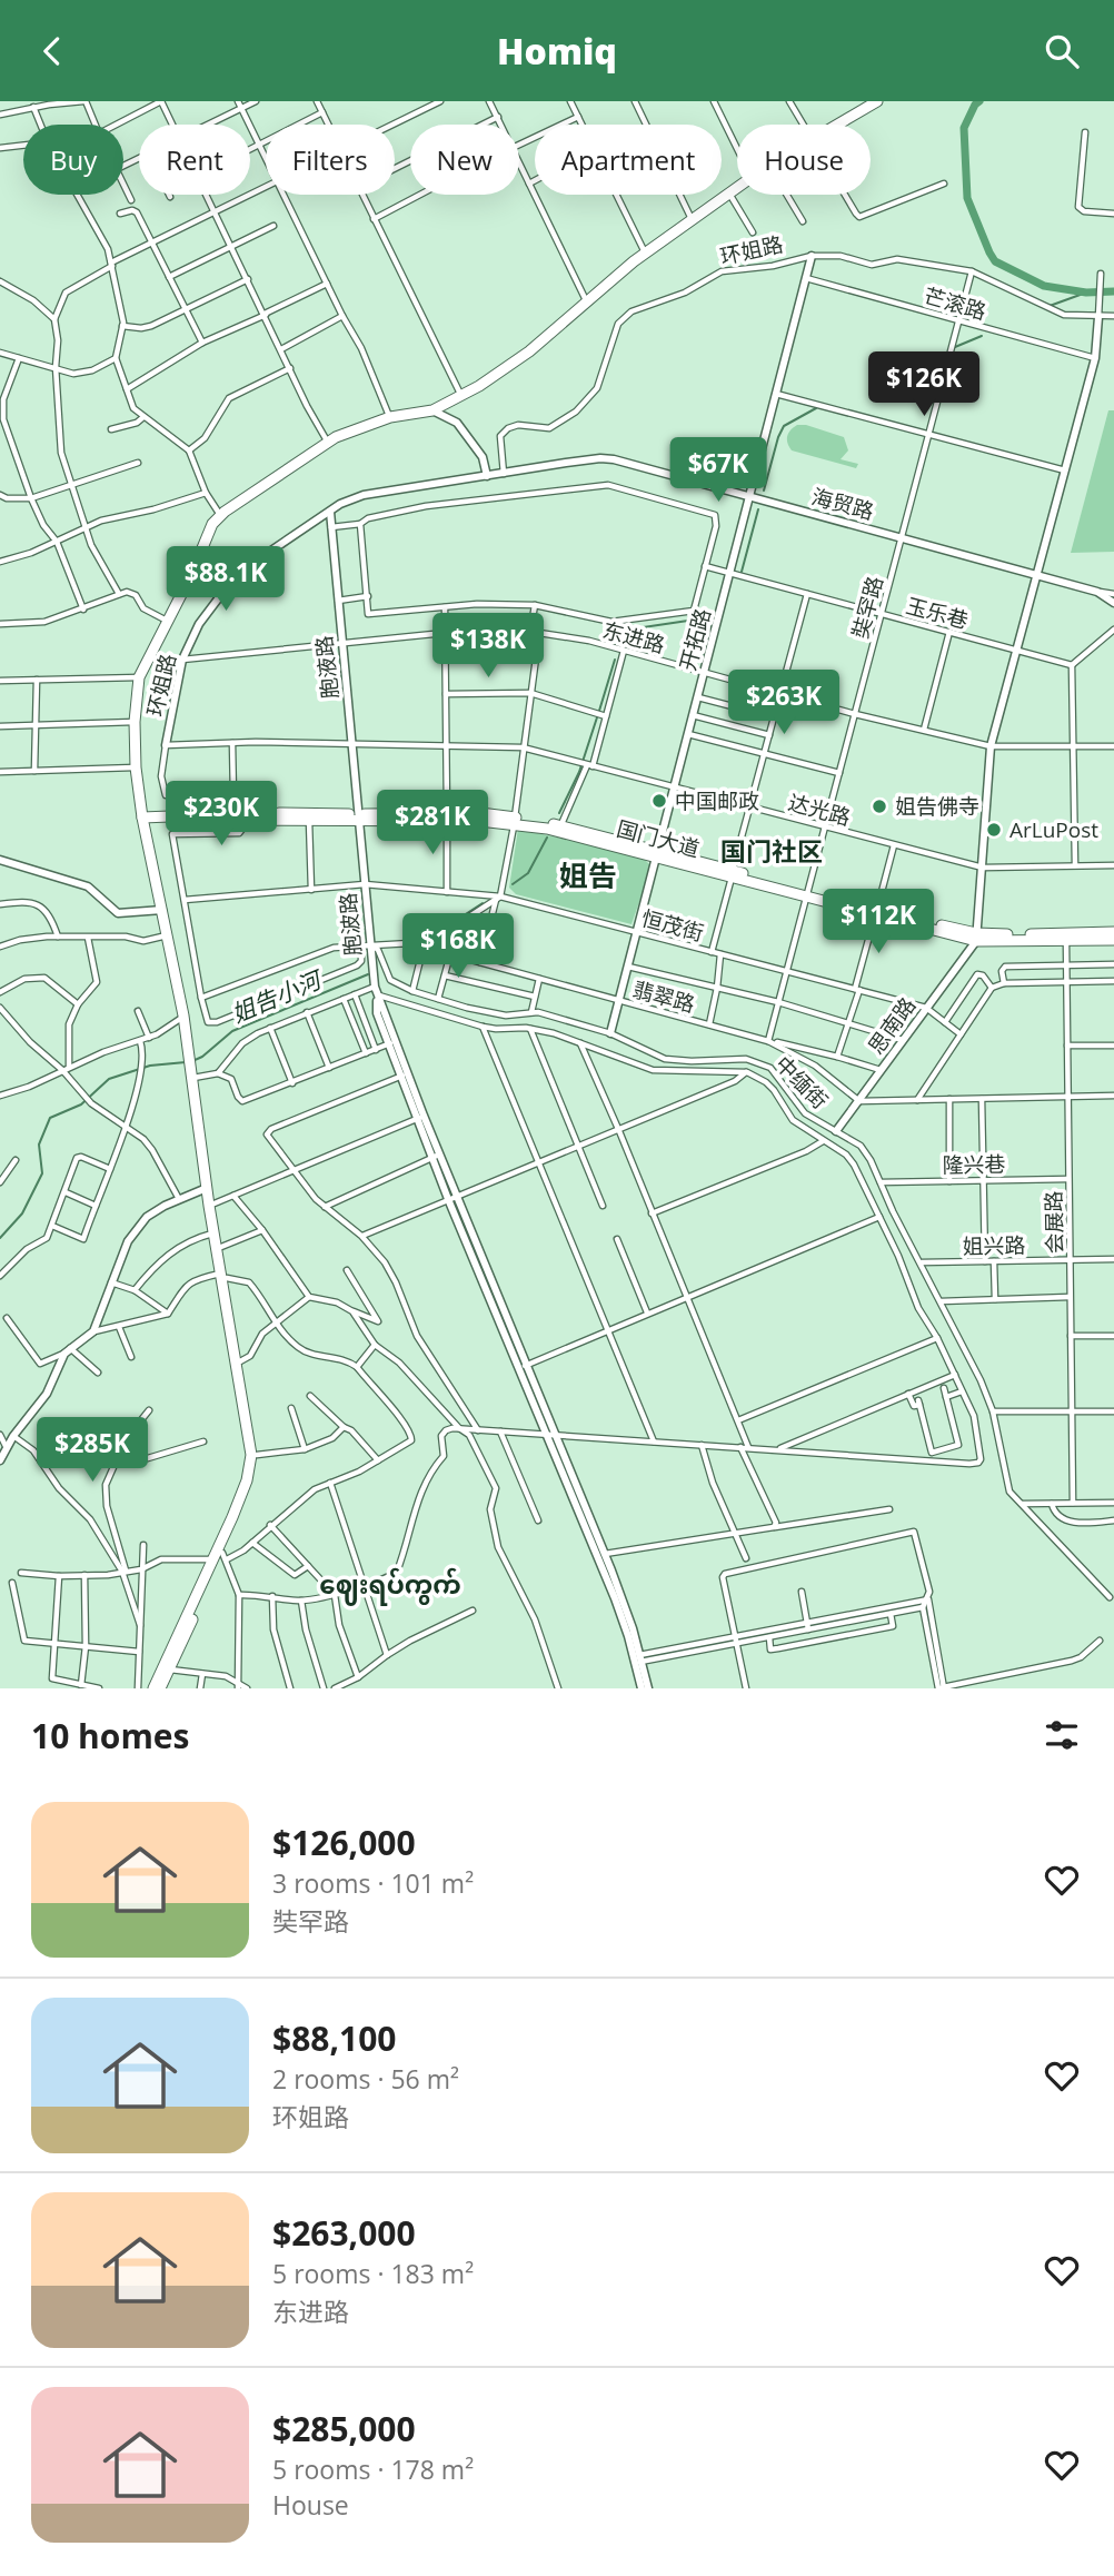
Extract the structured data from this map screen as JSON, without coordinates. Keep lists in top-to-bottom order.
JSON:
{
  "streets": {
    "highway": ["国门大道"],
    "street": [
      "环姐路",
      "芒滚路",
      "海贸路",
      "奘罕路",
      "玉乐巷",
      "东进路",
      "开拓路",
      "胞液路",
      "达光路",
      "胞波路",
      "恒茂街",
      "翡翠路",
      "思南路",
      "中缅街",
      "隆兴巷",
      "会展路",
      "姐兴路"
    ]
  },
  "crossings": [
    ["环姐路", "海贸路"],
    ["环姐路", "奘罕路"],
    ["环姐路", "东进路"],
    ["环姐路", "开拓路"],
    ["环姐路", "胞液路"],
    ["环姐路", "达光路"],
    ["芒滚路", "奘罕路"],
    ["芒滚路", "开拓路"],
    ["海贸路", "奘罕路"],
    ["海贸路", "开拓路"],
    ["海贸路", "胞液路"],
    ["奘罕路", "玉乐巷"],
    ["奘罕路", "东进路"],
    ["奘罕路", "达光路"],
    ["奘罕路", "国门大道"],
    ["奘罕路", "恒茂街"],
    ["奘罕路", "翡翠路"],
    ["玉乐巷", "开拓路"],
    ["东进路", "开拓路"],
    ["东进路", "胞液路"],
    ["开拓路", "达光路"],
    ["开拓路", "国门大道"],
    ["开拓路", "恒茂街"],
    ["开拓路", "翡翠路"],
    ["开拓路", "中缅街"],
    ["胞液路", "达光路"],
    ["胞液路", "国门大道"],
    ["胞液路", "胞波路"],
    ["国门大道", "胞波路"],
    ["国门大道", "思南路"],
    ["国门大道", "会展路"],
    ["胞波路", "恒茂街"],
    ["胞波路", "翡翠路"],
    ["胞波路", "中缅街"],
    ["恒茂街", "思南路"],
    ["翡翠路", "思南路"],
    ["翡翠路", "中缅街"],
    ["思南路", "中缅街"],
    ["中缅街", "隆兴巷"],
    ["中缅街", "姐兴路"],
    ["隆兴巷", "会展路"],
    ["会展路", "姐兴路"]
  ],
  "districts": ["国门社区", "姐告", "ဈေးရပ်ကွက်"],
  "water": ["姐告小河"],
  "places": ["中国邮政", "姐告佛寺", "ArLuPost"],
  "page": {
    "header": "Homiq",
    "chip": [
      "Buy",
      "Rent",
      "Filters",
      "New",
      "Apartment",
      "House"
    ],
    "price": [
      "$126K",
      "$67K",
      "$88.1K",
      "$138K",
      "$263K",
      "$230K",
      "$281K",
      "$112K",
      "$168K",
      "$285K"
    ],
    "heading": "10 homes",
    "list": [
      {
        "name": "$126,000",
        "note": "3 rooms · 101 m² · 奘罕路"
      },
      {
        "name": "$88,100",
        "note": "2 rooms · 56 m² · 环姐路"
      },
      {
        "name": "$263,000",
        "note": "5 rooms · 183 m² · 东进路"
      },
      {
        "name": "$285,000",
        "note": "5 rooms · 178 m² · House"
      }
    ]
  }
}
